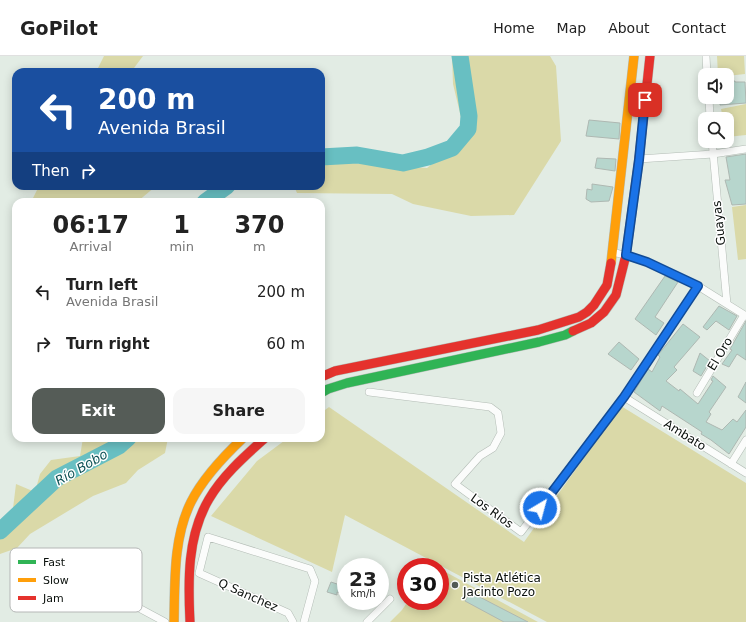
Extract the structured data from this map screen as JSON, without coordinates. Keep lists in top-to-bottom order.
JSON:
{
  "streets": {
    "street": [
      "Guayas",
      "El Oro",
      "Ambato",
      "Los Rios",
      "Q Sanchez"
    ]
  },
  "crossings": [
    ["Ambato", "Los Rios"]
  ],
  "water": ["Río Bobo"],
  "places": ["Pista Atlética Jacinto Pozo"],
  "legend": ["Fast", "Slow", "Jam"],
  "page": {
    "header": "GoPilot",
    "nav": [
      "Home",
      "Map",
      "About",
      "Contact"
    ],
    "turn": ["200 m", "Avenida Brasil"],
    "then": "Then",
    "eta": [
      "06:17",
      "Arrival",
      "1",
      "min",
      "370",
      "m"
    ],
    "list": [
      {
        "name": "Turn left",
        "note": "Avenida Brasil",
        "value": "200 m"
      },
      {
        "name": "Turn right",
        "value": "60 m"
      }
    ],
    "buttons": ["Exit", "Share"],
    "speed": "23 km/h",
    "limit": "30"
  }
}
